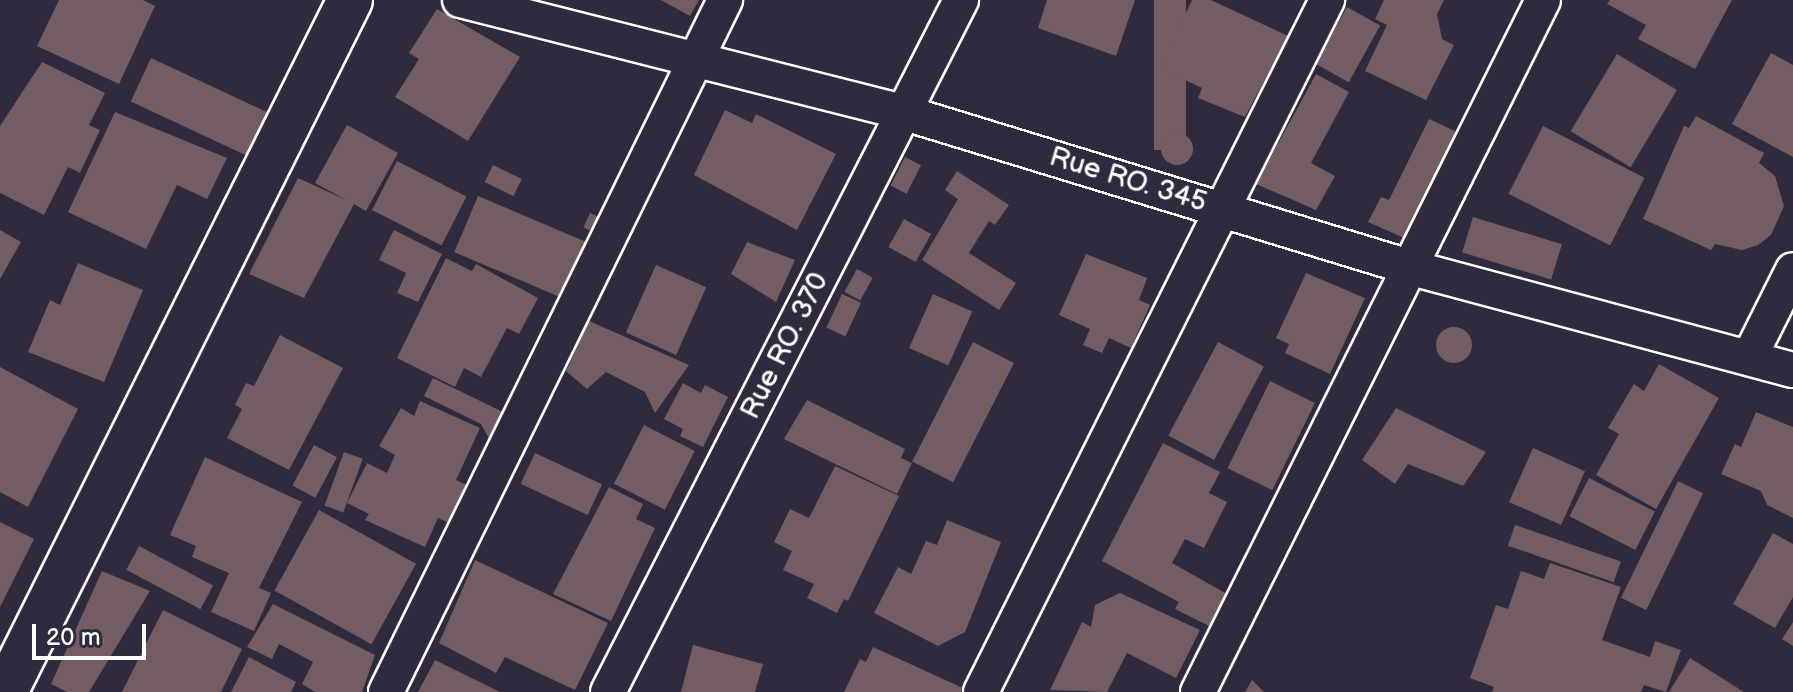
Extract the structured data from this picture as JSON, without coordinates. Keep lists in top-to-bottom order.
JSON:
{
  "streets": {
    "street": ["Rue RO. 345", "Rue RO. 370"]
  },
  "crossings": [
    ["Rue RO. 345", "Rue RO. 370"]
  ],
  "scale_bar": "20 m"
}
